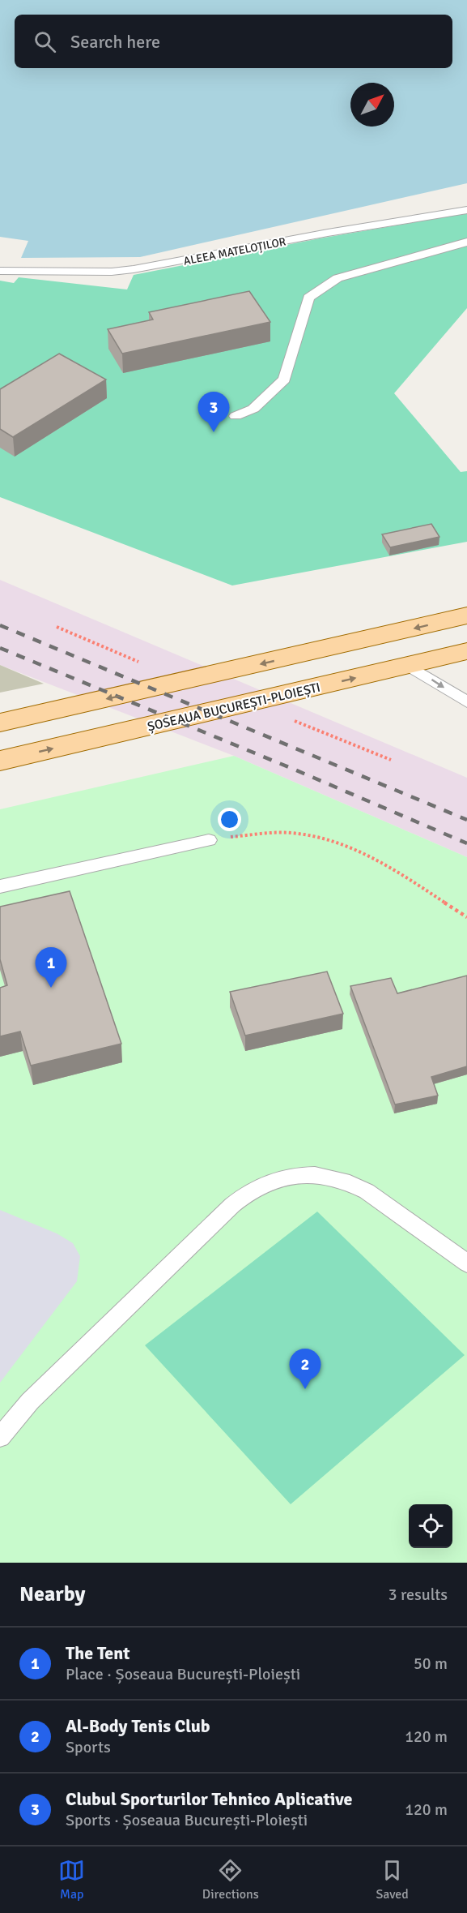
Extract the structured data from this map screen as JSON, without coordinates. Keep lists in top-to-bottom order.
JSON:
{
  "streets": {
    "main road": ["ȘOSEAUA BUCUREȘTI-PLOIEȘTI"],
    "lane": ["ALEEA MATELOȚILOR"]
  },
  "north": "top right",
  "page": {
    "search": "Search here",
    "pins": ["3", "1", "2"],
    "heading": ["Nearby", "3 results"],
    "list": [
      {
        "mark": "1",
        "name": "The Tent",
        "note": "Place · Șoseaua București-Ploiești",
        "value": "50 m"
      },
      {
        "mark": "2",
        "name": "Al-Body Tenis Club",
        "note": "Sports",
        "value": "120 m"
      },
      {
        "mark": "3",
        "name": "Clubul Sporturilor Tehnico Aplicative",
        "note": "Sports · Șoseaua București-Ploiești",
        "value": "120 m"
      }
    ],
    "nav": ["Map", "Directions", "Saved"]
  }
}
